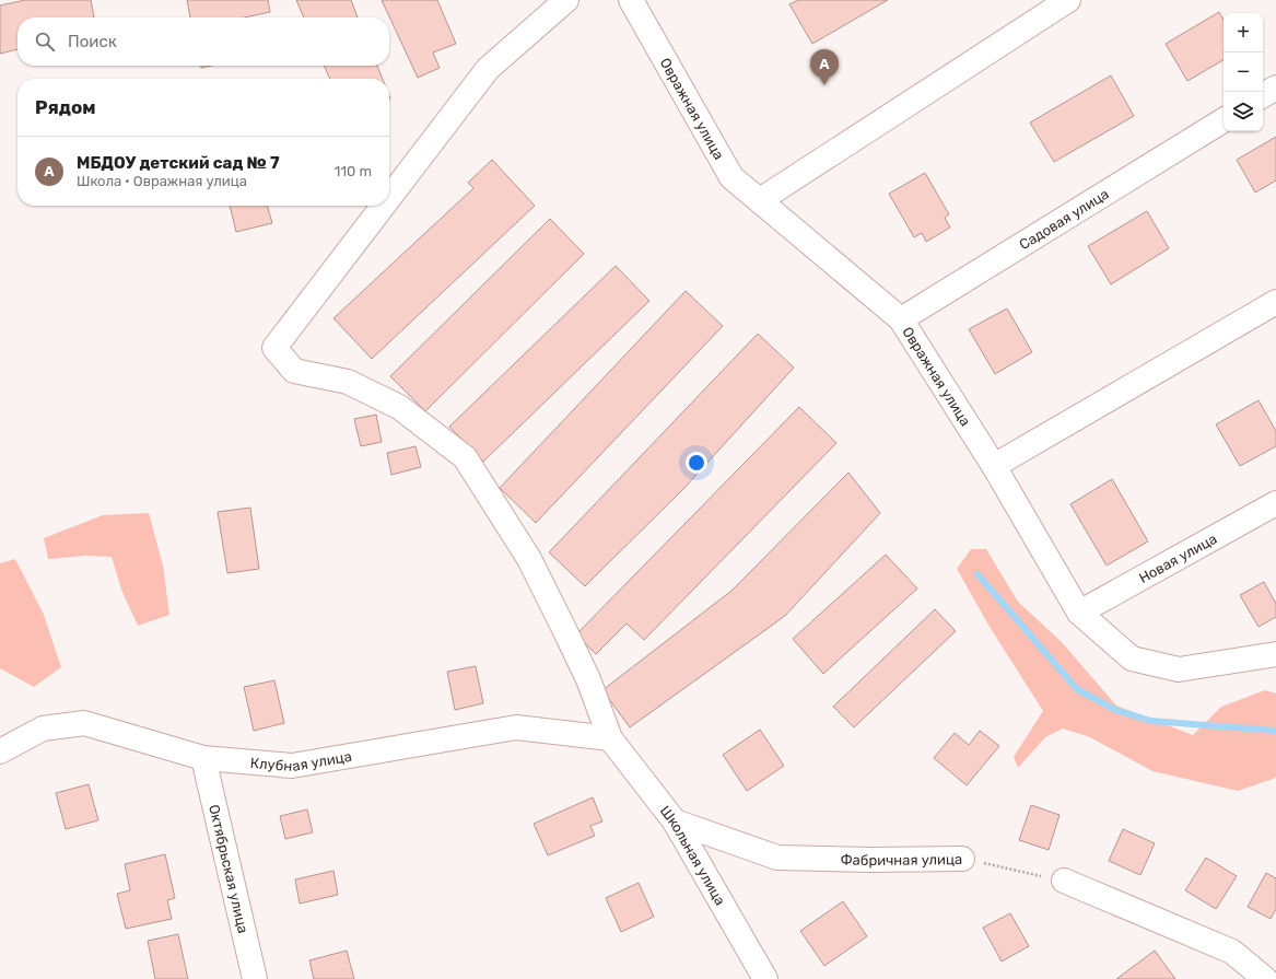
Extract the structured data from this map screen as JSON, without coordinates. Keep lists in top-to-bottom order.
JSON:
{
  "streets": {
    "street": [
      "Овражная улица",
      "Садовая улица",
      "Новая улица",
      "Клубная улица",
      "Школьная улица",
      "Фабричная улица",
      "Октябрьская улица"
    ]
  },
  "crossings": [
    ["Овражная улица", "Садовая улица"],
    ["Овражная улица", "Новая улица"],
    ["Клубная улица", "Школьная улица"],
    ["Клубная улица", "Октябрьская улица"],
    ["Школьная улица", "Фабричная улица"]
  ],
  "page": {
    "map_buttons": ["+", "−"],
    "search": "Поиск",
    "pins": "A",
    "heading": "Рядом",
    "list": [
      {
        "mark": "A",
        "name": "МБДОУ детский сад № 7",
        "note": "Школа · Овражная улица",
        "value": "110 m"
      }
    ]
  }
}
